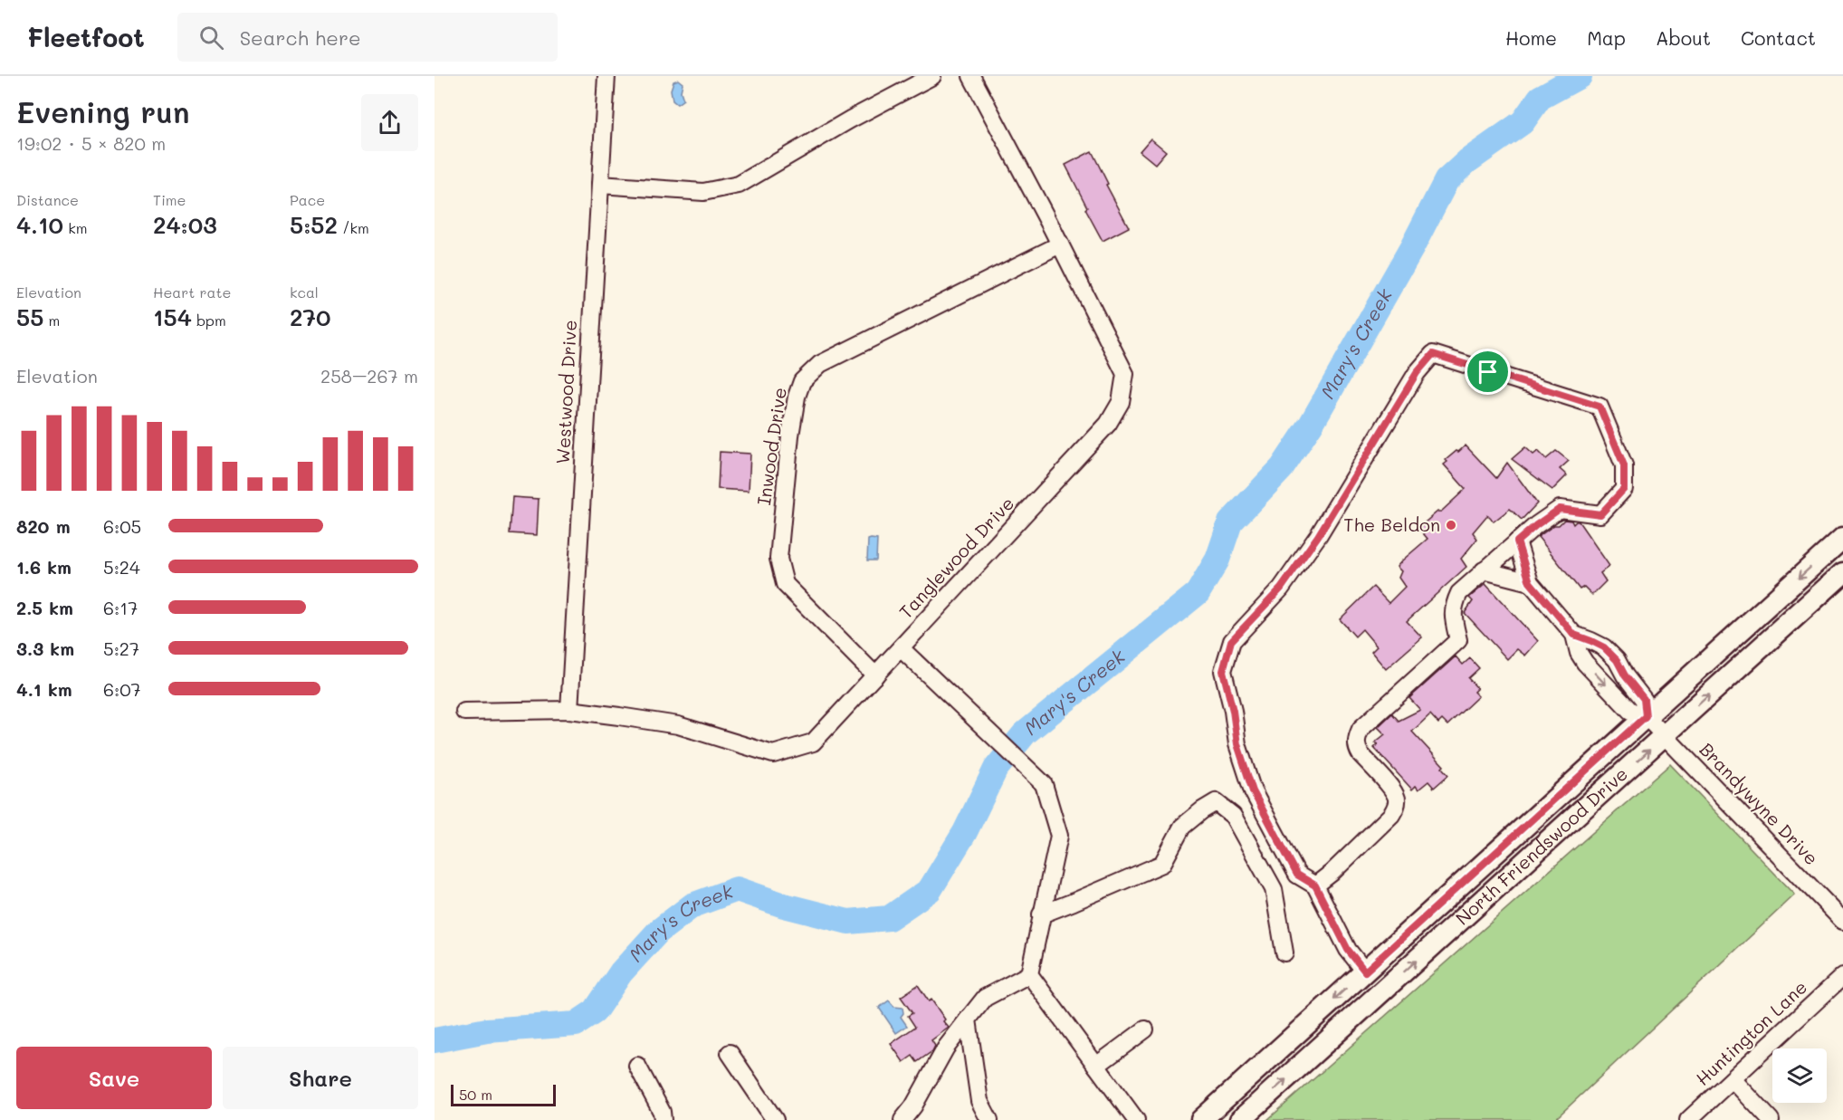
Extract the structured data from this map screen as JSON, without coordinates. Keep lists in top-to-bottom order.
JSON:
{
  "streets": {
    "main road": ["North Friendswood Drive"],
    "street": [
      "Westwood Drive",
      "Inwood Drive",
      "Tanglewood Drive",
      "Brandywyne Drive",
      "Huntington Lane"
    ]
  },
  "crossings": [
    ["Westwood Drive", "Tanglewood Drive"],
    ["Inwood Drive", "Tanglewood Drive"],
    ["Brandywyne Drive", "North Friendswood Drive"]
  ],
  "water": ["Mary's Creek"],
  "places": ["The Beldon"],
  "scale_bar": "50 m",
  "page": {
    "header": "Fleetfoot",
    "search": "Search here",
    "nav": [
      "Home",
      "Map",
      "About",
      "Contact"
    ],
    "heading": ["Evening run", "19:02 · 5 × 820 m"],
    "stats": [
      ["Distance", "4.10 km"],
      ["Time", "24:03"],
      ["Pace", "5:52 /km"],
      ["Elevation", "55 m"],
      ["Heart rate", "154 bpm"],
      ["kcal", "270"]
    ],
    "chart": ["Elevation", "258–267 m"],
    "list": [
      {
        "name": "820 m",
        "note": "6:05"
      },
      {
        "name": "1.6 km",
        "note": "5:24"
      },
      {
        "name": "2.5 km",
        "note": "6:17"
      },
      {
        "name": "3.3 km",
        "note": "5:27"
      },
      {
        "name": "4.1 km",
        "note": "6:07"
      }
    ],
    "buttons": ["Save", "Share"],
    "scale": "50 m"
  }
}
